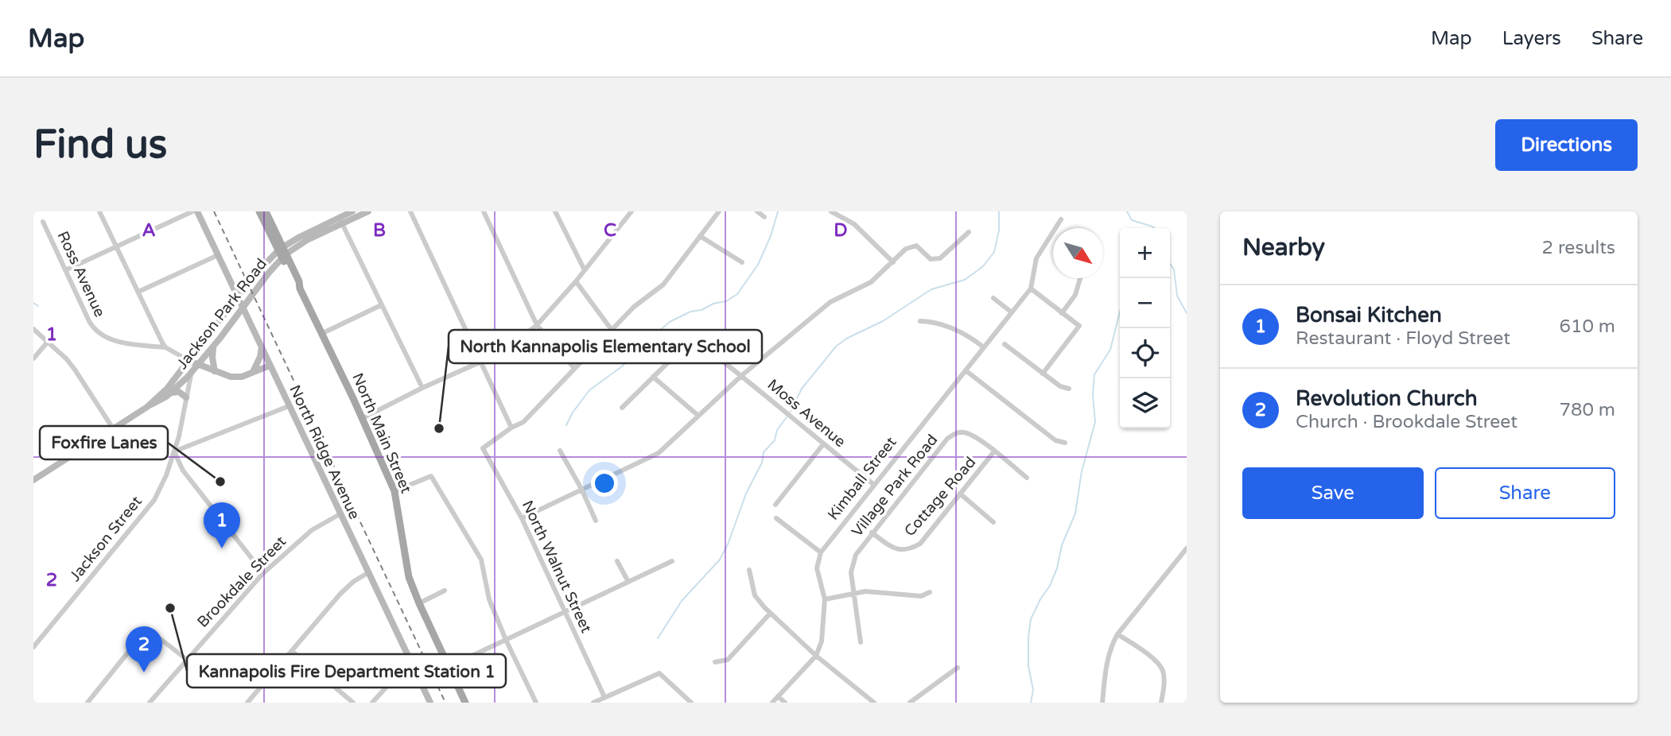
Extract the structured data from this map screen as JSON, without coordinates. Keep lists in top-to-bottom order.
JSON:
{
  "streets": {
    "main road": ["Jackson Park Road", "North Main Street", "North Ridge Avenue"],
    "street": [
      "Ross Avenue",
      "Moss Avenue",
      "Kimball Street",
      "Village Park Road",
      "Cottage Road",
      "Jackson Street",
      "North Walnut Street",
      "Brookdale Street"
    ]
  },
  "crossings": [
    ["Jackson Park Road", "North Main Street"],
    ["Jackson Park Road", "Jackson Street"],
    ["Moss Avenue", "Kimball Street"],
    ["North Ridge Avenue", "Brookdale Street"],
    ["Village Park Road", "Cottage Road"]
  ],
  "places": ["North Kannapolis Elementary School", "Foxfire Lanes", "Kannapolis Fire Department Station 1"],
  "north": "bottom right",
  "page": {
    "header": "Map",
    "nav": ["Map", "Layers", "Share"],
    "buttons": [
      "Directions",
      ["Save", "Share"]
    ],
    "title": "Find us",
    "heading": ["Nearby", "2 results"],
    "map_buttons": ["+", "−"],
    "list": [
      {
        "mark": "1",
        "name": "Bonsai Kitchen",
        "note": "Restaurant · Floyd Street",
        "value": "610 m"
      },
      {
        "mark": "2",
        "name": "Revolution Church",
        "note": "Church · Brookdale Street",
        "value": "780 m"
      }
    ],
    "pins": ["1", "2"]
  },
  "grid": {
    "columns": [
      "A",
      "B",
      "C",
      "D"
    ],
    "rows": ["1", "2"]
  }
}
